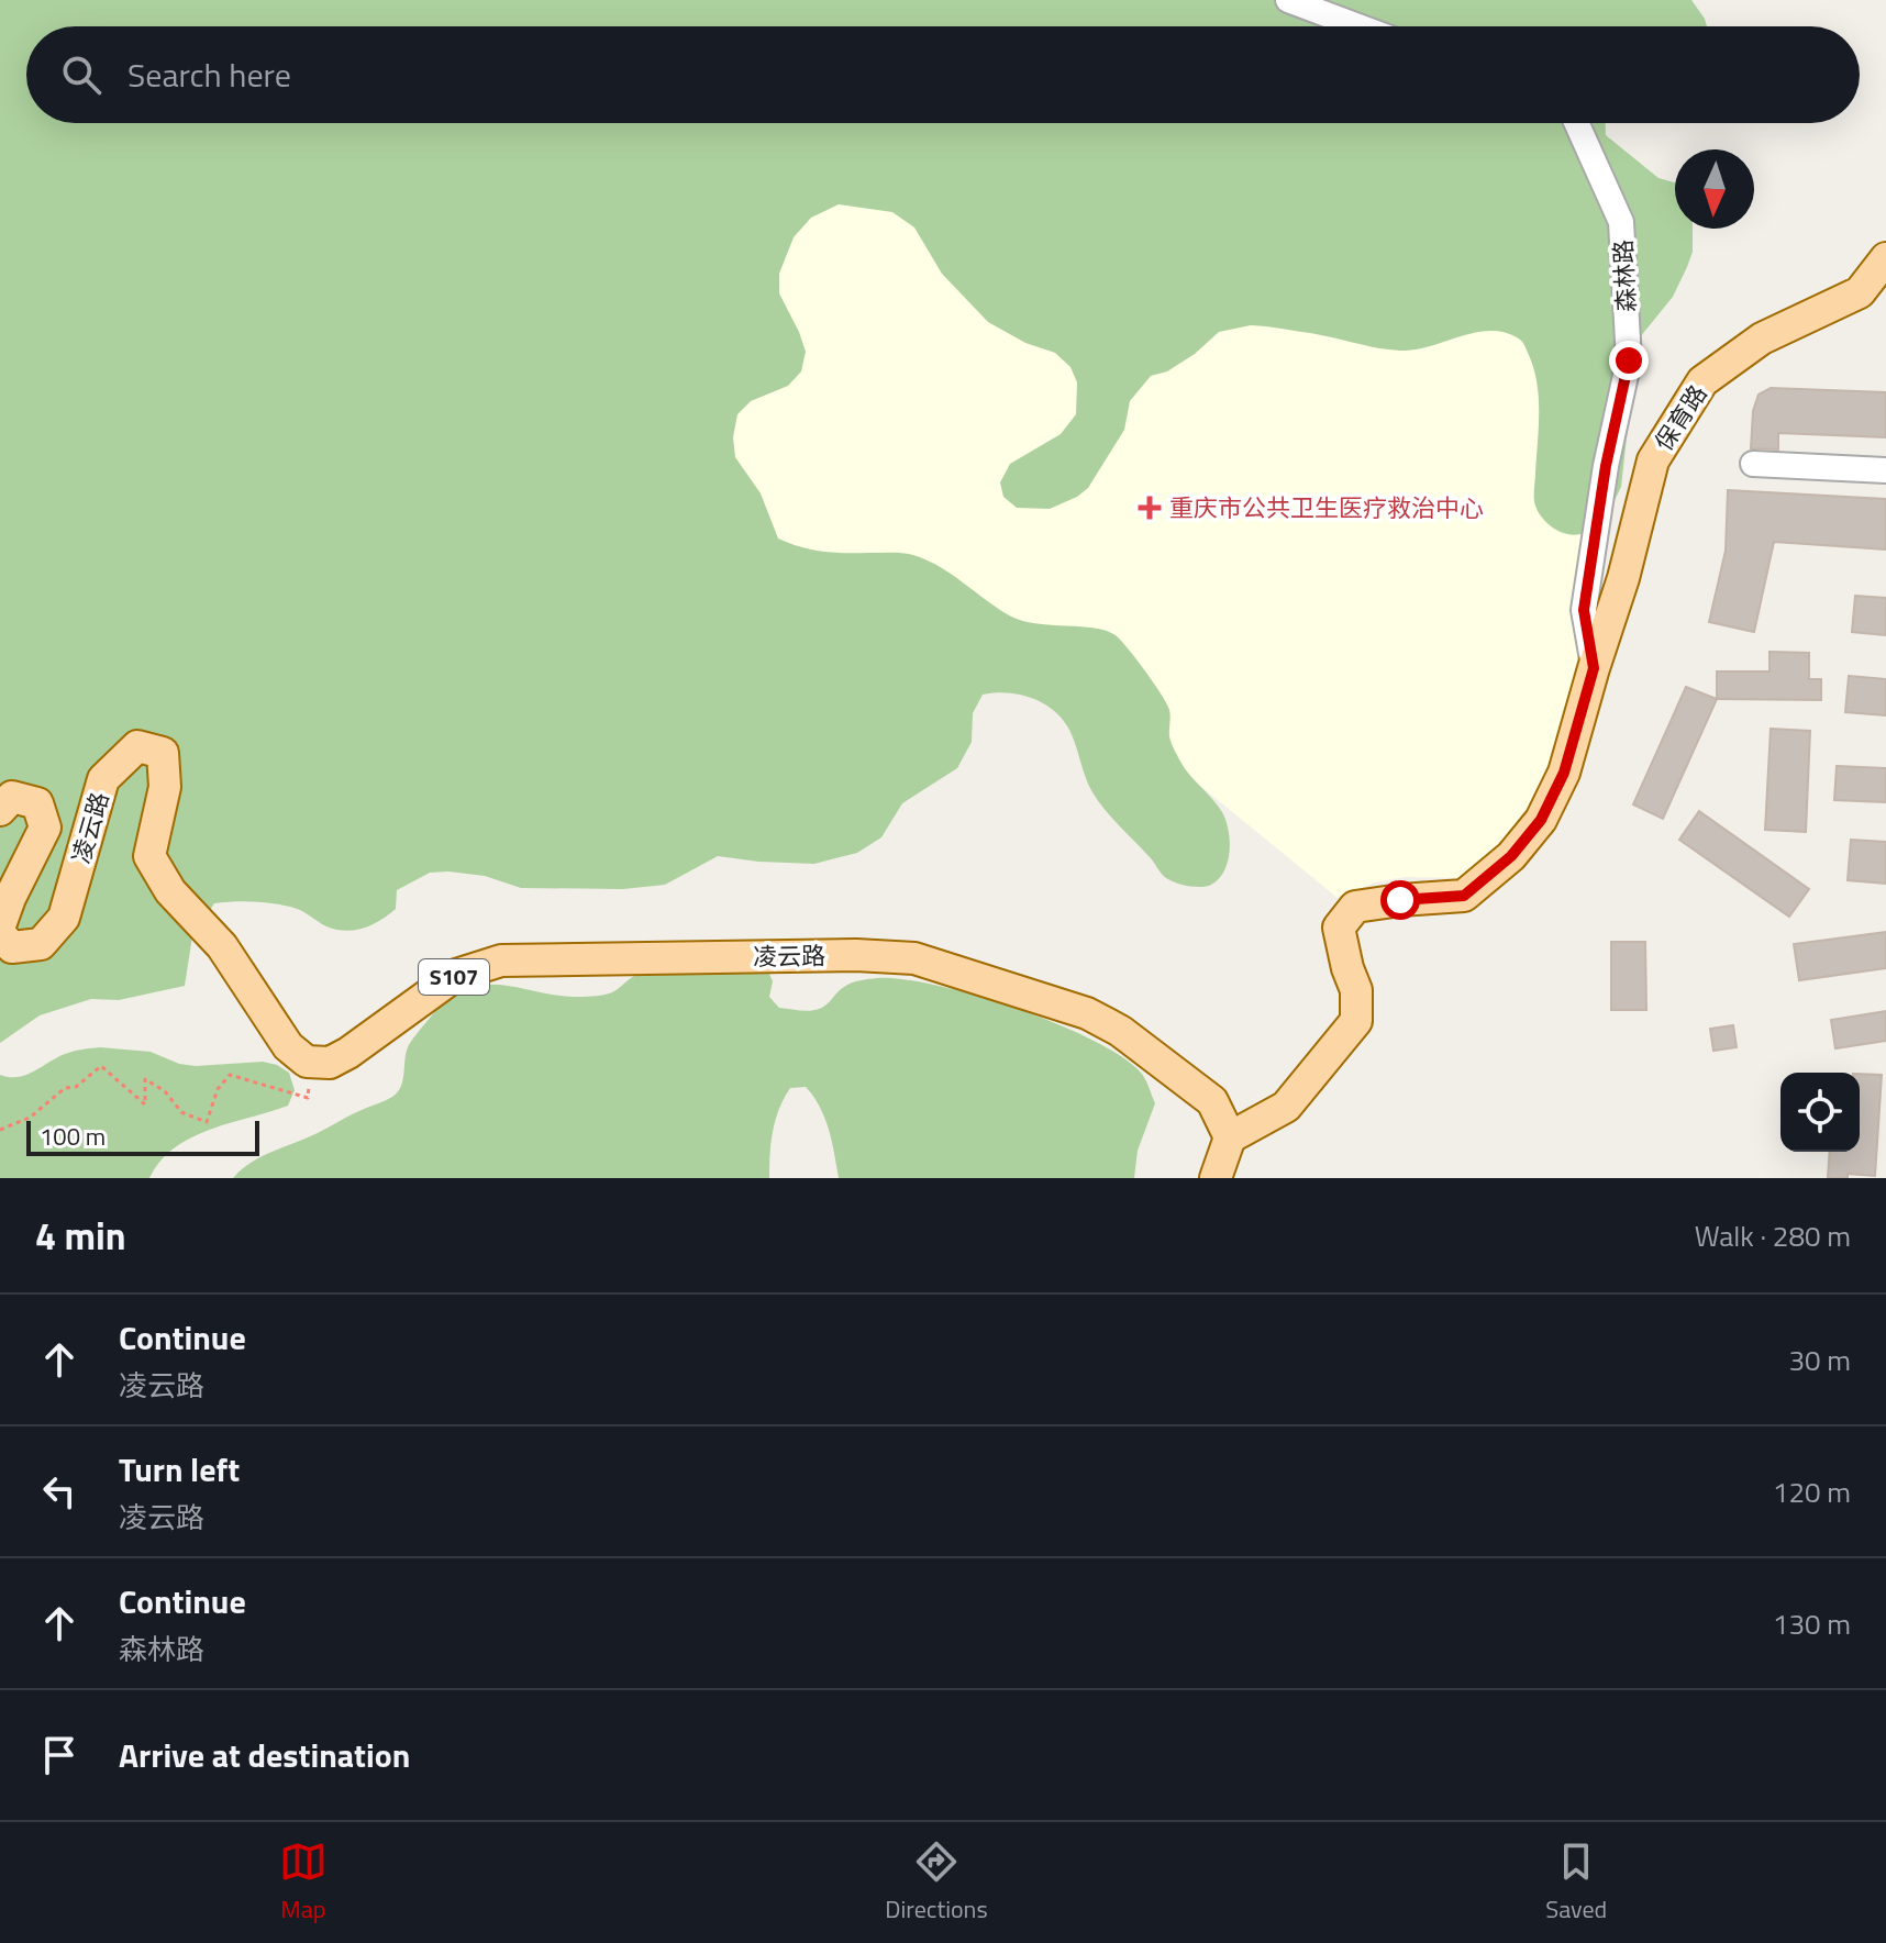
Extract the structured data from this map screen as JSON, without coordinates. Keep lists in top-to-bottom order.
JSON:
{
  "streets": {
    "main road": ["保育路", "凌云路", "S107"],
    "street": ["森林路"]
  },
  "crossings": [
    ["森林路", "保育路"]
  ],
  "places": {
    "health": ["重庆市公共卫生医疗救治中心"]
  },
  "scale_bar": "100 m",
  "north": "bottom",
  "page": {
    "search": "Search here",
    "scale": "100 m",
    "heading": ["4 min", "Walk · 280 m"],
    "list": [
      ["Continue", "凌云路", "30 m"],
      ["Turn left", "凌云路", "120 m"],
      ["Continue", "森林路", "130 m"],
      "Arrive at destination"
    ],
    "nav": ["Map", "Directions", "Saved"]
  }
}
